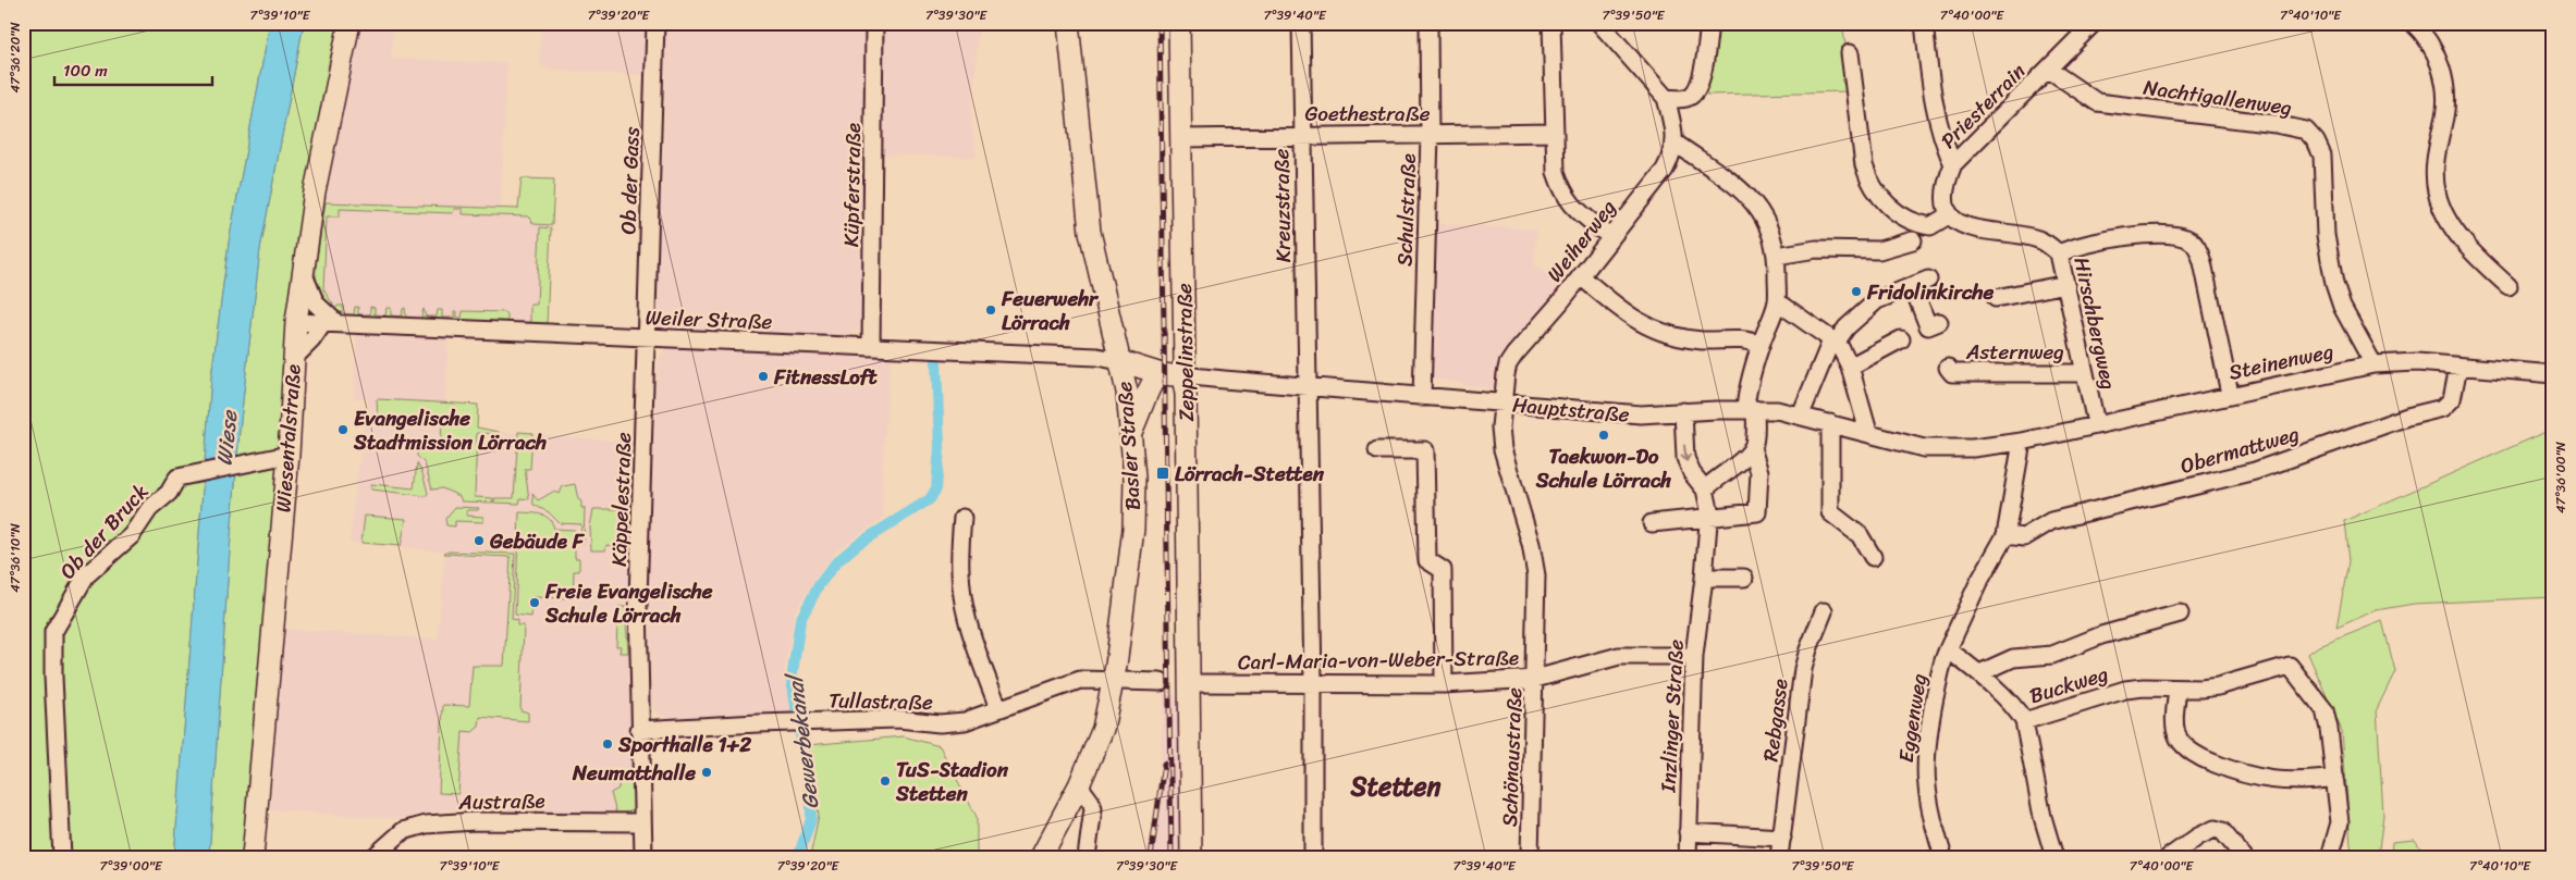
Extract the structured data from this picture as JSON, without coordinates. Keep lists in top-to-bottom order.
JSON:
{
  "streets": {
    "main road": [
      "Zeppelinstraße",
      "Hauptstraße",
      "Wiesentalstraße",
      "Basler Straße"
    ],
    "street": [
      "Nachtigallenweg",
      "Priesterrain",
      "Goethestraße",
      "Ob der Gass",
      "Küpferstraße",
      "Kreuzstraße",
      "Schulstraße",
      "Weiherweg",
      "Weiler Straße",
      "Hirschbergweg",
      "Asternweg",
      "Steinenweg",
      "Obermattweg",
      "Käppelestraße",
      "Ob der Bruck",
      "Carl-Maria-von-Weber-Straße",
      "Buckweg",
      "Tullastraße",
      "Inzlinger Straße",
      "Eggenweg",
      "Rebgasse",
      "Schönaustraße",
      "Austraße"
    ]
  },
  "crossings": [
    ["Nachtigallenweg", "Priesterrain"],
    ["Nachtigallenweg", "Steinenweg"],
    ["Priesterrain", "Hirschbergweg"],
    ["Goethestraße", "Kreuzstraße"],
    ["Goethestraße", "Schulstraße"],
    ["Goethestraße", "Zeppelinstraße"],
    ["Ob der Gass", "Weiler Straße"],
    ["Ob der Gass", "Käppelestraße"],
    ["Küpferstraße", "Weiler Straße"],
    ["Kreuzstraße", "Hauptstraße"],
    ["Kreuzstraße", "Carl-Maria-von-Weber-Straße"],
    ["Schulstraße", "Hauptstraße"],
    ["Weiherweg", "Hauptstraße"],
    ["Weiherweg", "Schönaustraße"],
    ["Weiler Straße", "Hauptstraße"],
    ["Weiler Straße", "Wiesentalstraße"],
    ["Weiler Straße", "Basler Straße"],
    ["Weiler Straße", "Käppelestraße"],
    ["Hirschbergweg", "Asternweg"],
    ["Hirschbergweg", "Steinenweg"],
    ["Zeppelinstraße", "Hauptstraße"],
    ["Zeppelinstraße", "Carl-Maria-von-Weber-Straße"],
    ["Steinenweg", "Hauptstraße"],
    ["Steinenweg", "Obermattweg"],
    ["Hauptstraße", "Basler Straße"],
    ["Hauptstraße", "Inzlinger Straße"],
    ["Hauptstraße", "Schönaustraße"],
    ["Wiesentalstraße", "Ob der Bruck"],
    ["Basler Straße", "Tullastraße"],
    ["Käppelestraße", "Tullastraße"],
    ["Käppelestraße", "Austraße"],
    ["Carl-Maria-von-Weber-Straße", "Inzlinger Straße"],
    ["Carl-Maria-von-Weber-Straße", "Schönaustraße"],
    ["Buckweg", "Eggenweg"]
  ],
  "districts": ["Stetten"],
  "water": ["Wiese", "Gewerbekanal"],
  "places": {
    "other": [
      "Fridolinkirche",
      "Feuerwehr Lörrach",
      "FitnessLoft",
      "Evangelische Stadtmission Lörrach",
      "Taekwon-Do Schule Lörrach",
      "Gebäude F",
      "Freie Evangelische Schule Lörrach",
      "Sporthalle 1+2",
      "Neumatthalle",
      "TuS-Stadion Stetten"
    ],
    "transit": ["Lörrach-Stetten"]
  },
  "scale_bar": "100 m",
  "coordinates": [
    "7°39'10\"E",
    "7°39'20\"E",
    "7°39'30\"E",
    "7°39'40\"E",
    "7°39'50\"E",
    "7°40'00\"E",
    "7°40'10\"E",
    "47°36'20\"N",
    "47°36'00\"N",
    "47°36'10\"N",
    "7°39'00\"E"
  ]
}
